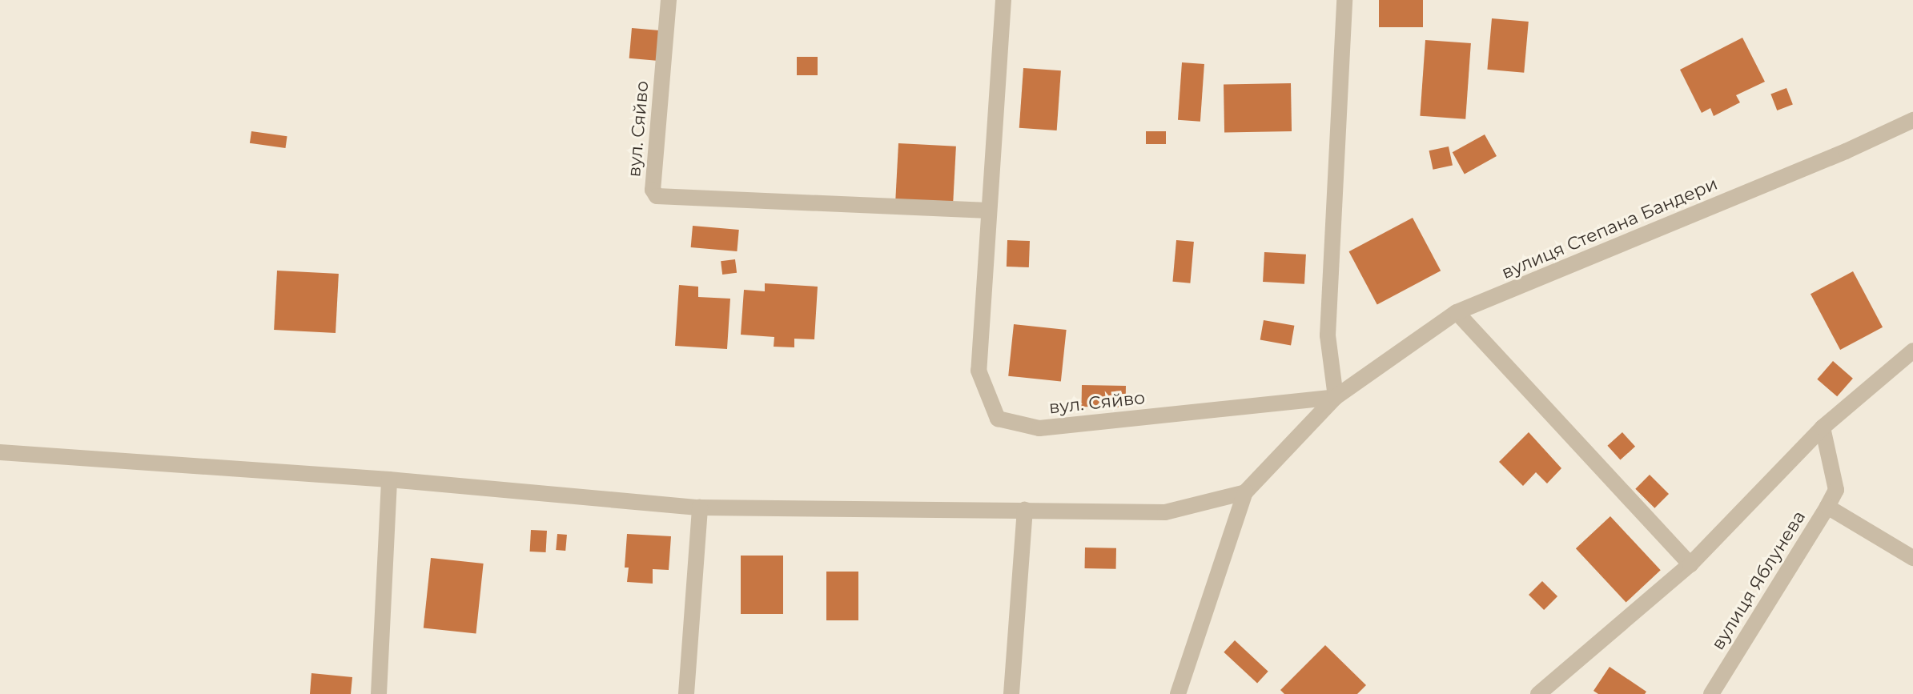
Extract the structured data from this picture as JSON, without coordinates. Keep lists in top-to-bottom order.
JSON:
{
  "streets": {
    "street": ["вул. Сяйво", "вулиця Степана Бандери", "вулиця Яблунева"]
  },
  "crossings": [
    ["вул. Сяйво", "вулиця Степана Бандери"]
  ]
}
